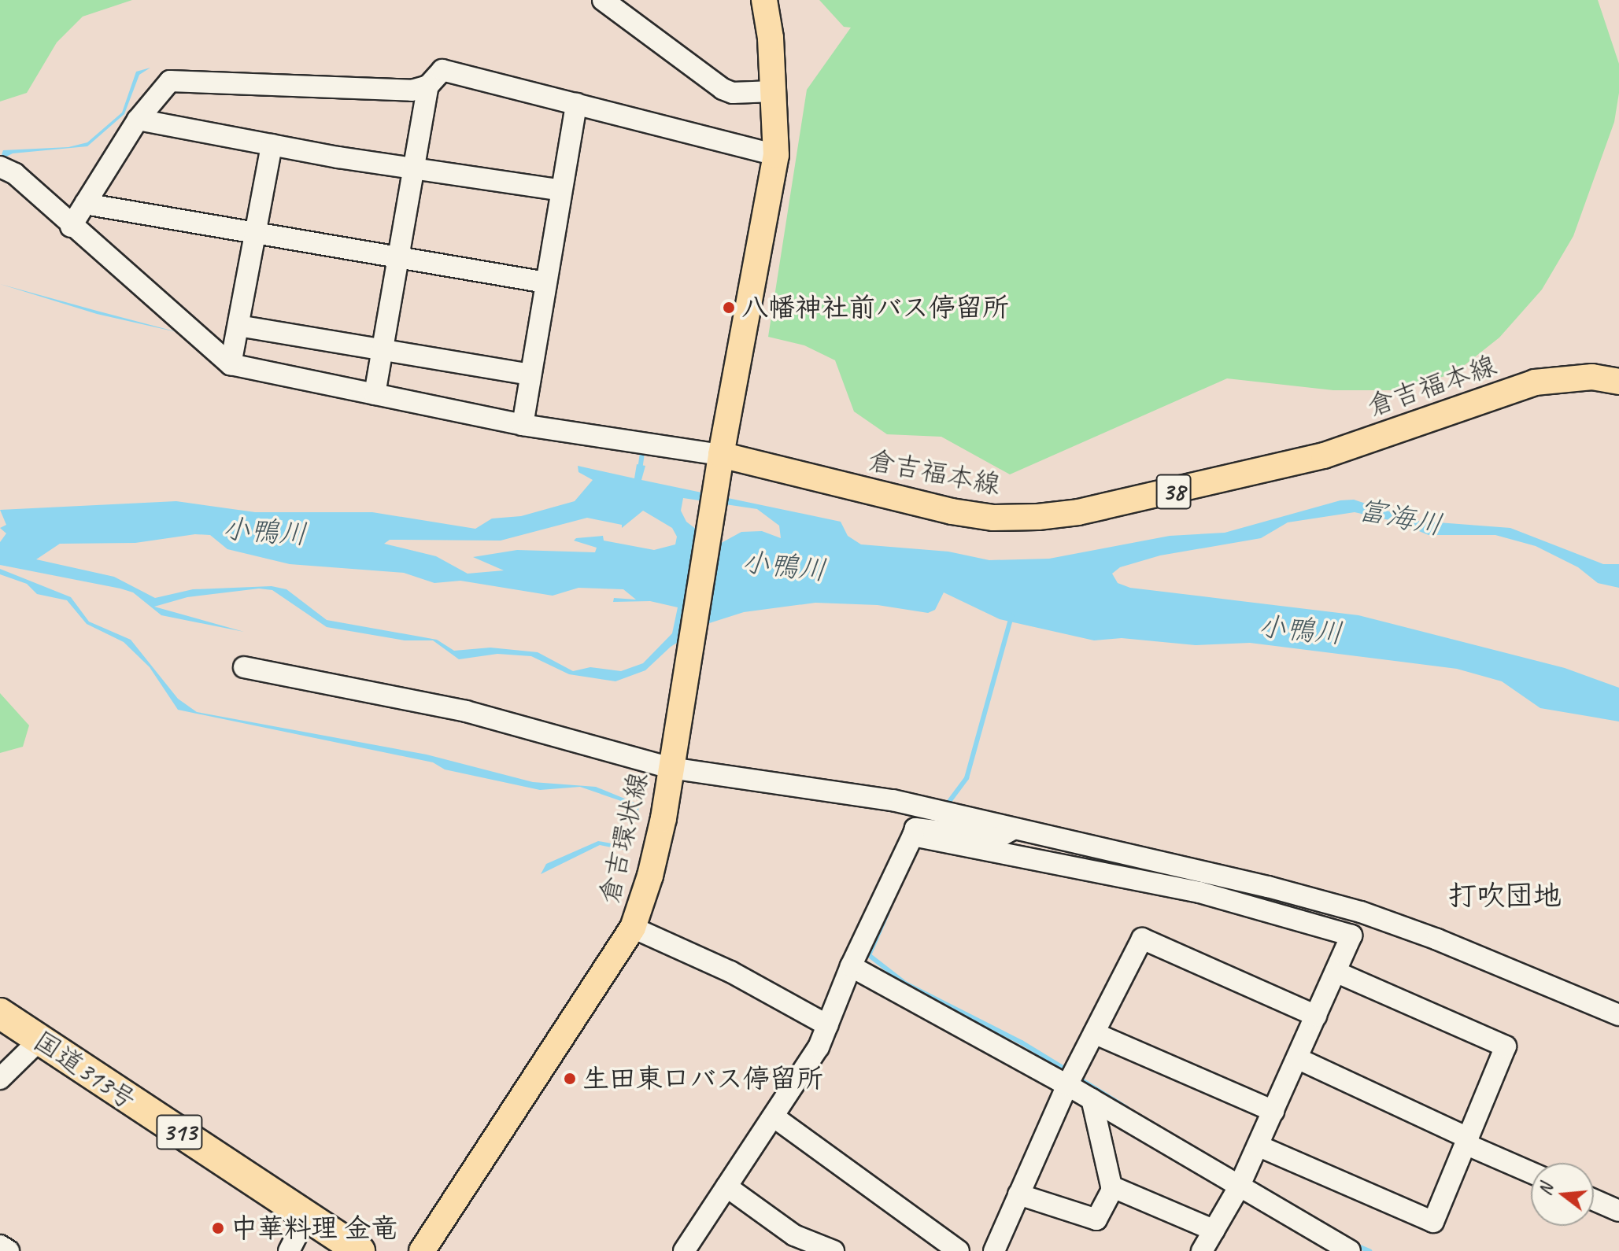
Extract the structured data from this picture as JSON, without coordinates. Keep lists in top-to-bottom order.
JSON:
{
  "streets": {
    "highway": ["国道313号", "313"],
    "main road": ["倉吉福本線", "38", "倉吉環状線"]
  },
  "crossings": [
    ["倉吉福本線", "倉吉環状線"]
  ],
  "districts": ["打吹団地"],
  "water": ["富海川", "小鴨川"],
  "places": ["八幡神社前バス停留所", "生田東口バス停留所", "中華料理 金竜"],
  "north": "left"
}
